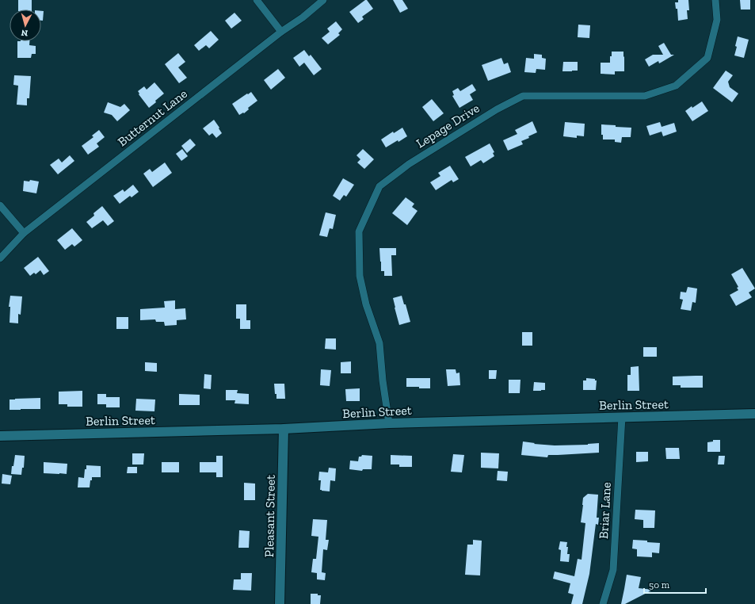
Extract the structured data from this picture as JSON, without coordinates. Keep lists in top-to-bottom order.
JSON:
{
  "streets": {
    "main road": ["Berlin Street", "Pleasant Street"],
    "street": ["Butternut Lane", "Lepage Drive", "Briar Lane"]
  },
  "crossings": [
    ["Lepage Drive", "Berlin Street"],
    ["Berlin Street", "Briar Lane"],
    ["Berlin Street", "Pleasant Street"]
  ],
  "scale_bar": "50 m",
  "north": "bottom"
}
